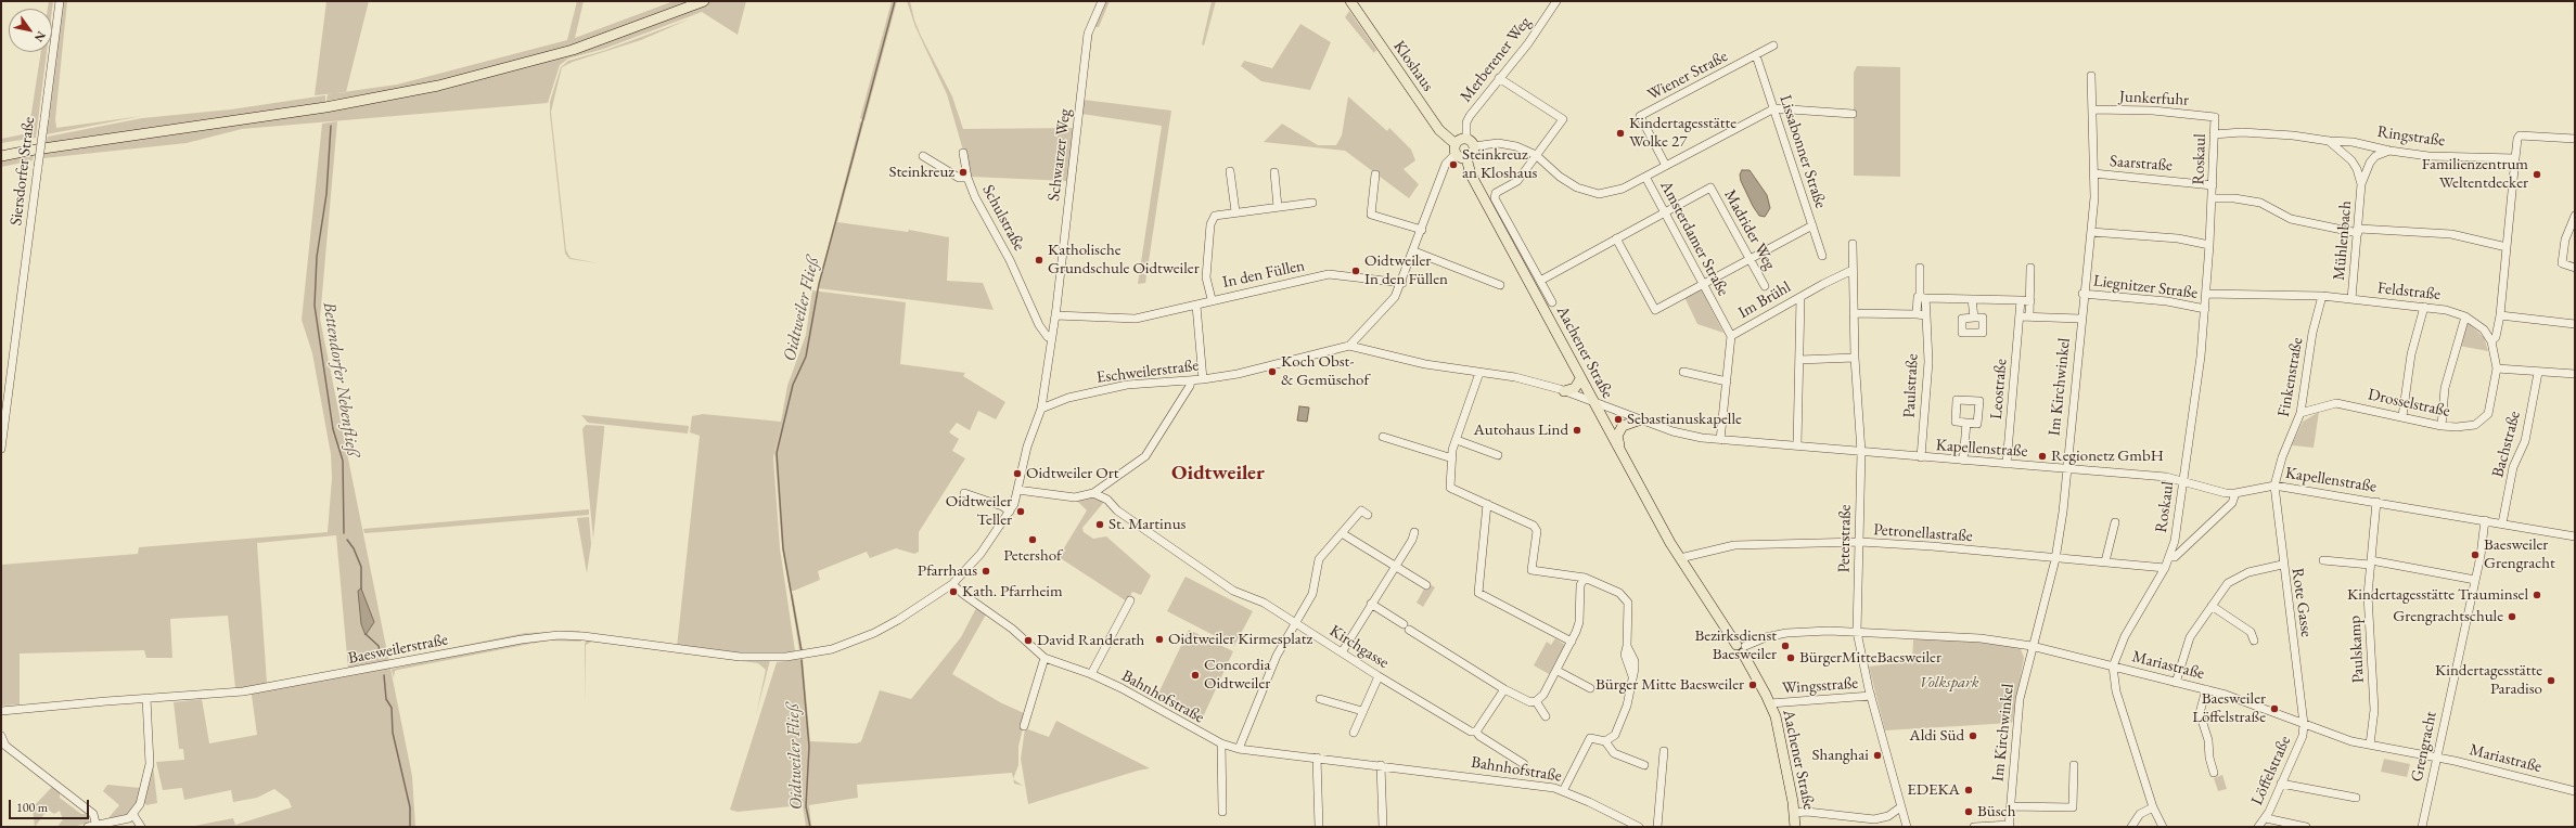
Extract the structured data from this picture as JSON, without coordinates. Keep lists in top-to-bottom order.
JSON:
{
  "streets": {
    "main road": ["Kloshaus", "Aachener Straße"],
    "street": [
      "Merberener Weg",
      "Wiener Straße",
      "Junkerfuhr",
      "Ringstraße",
      "Lissabonner Straße",
      "Schwarzer Weg",
      "Roskaul",
      "Saarstraße",
      "Siersdorfer Straße",
      "Schulstraße",
      "Madrider Weg",
      "Amsterdamer Straße",
      "Mühlenbach",
      "In den Füllen",
      "Liegnitzer Straße",
      "Feldstraße",
      "Im Brühl",
      "Eschweilerstraße",
      "Finkenstraße",
      "Paulstraße",
      "Im Kirchwinkel",
      "Leostraße",
      "Drosselstraße",
      "Bachstraße",
      "Kapellenstraße",
      "Petronellastraße",
      "Peterstraße",
      "Rote Gasse",
      "Kirchgasse",
      "Baesweilerstraße",
      "Paulskamp",
      "Mariastraße",
      "Wingsstraße",
      "Bahnhofstraße",
      "Grengracht",
      "Löffelstraße"
    ]
  },
  "crossings": [
    ["Merberener Weg", "Kloshaus"],
    ["Merberener Weg", "Aachener Straße"],
    ["Kloshaus", "Aachener Straße"],
    ["Wiener Straße", "Lissabonner Straße"],
    ["Junkerfuhr", "Roskaul"],
    ["Junkerfuhr", "Im Kirchwinkel"],
    ["Ringstraße", "Roskaul"],
    ["Ringstraße", "Mühlenbach"],
    ["Schwarzer Weg", "In den Füllen"],
    ["Roskaul", "Saarstraße"],
    ["Roskaul", "Liegnitzer Straße"],
    ["Roskaul", "Feldstraße"],
    ["Roskaul", "Kapellenstraße"],
    ["Roskaul", "Petronellastraße"],
    ["Roskaul", "Mariastraße"],
    ["Saarstraße", "Im Kirchwinkel"],
    ["Madrider Weg", "Amsterdamer Straße"],
    ["Amsterdamer Straße", "Im Brühl"],
    ["Mühlenbach", "Feldstraße"],
    ["Liegnitzer Straße", "Im Kirchwinkel"],
    ["Feldstraße", "Finkenstraße"],
    ["Feldstraße", "Drosselstraße"],
    ["Im Brühl", "Kapellenstraße"],
    ["Im Brühl", "Peterstraße"],
    ["Aachener Straße", "Eschweilerstraße"],
    ["Aachener Straße", "Kapellenstraße"],
    ["Aachener Straße", "Petronellastraße"],
    ["Aachener Straße", "Mariastraße"],
    ["Aachener Straße", "Wingsstraße"],
    ["Eschweilerstraße", "Kapellenstraße"],
    ["Finkenstraße", "Drosselstraße"],
    ["Finkenstraße", "Kapellenstraße"],
    ["Finkenstraße", "Rote Gasse"],
    ["Paulstraße", "Kapellenstraße"],
    ["Im Kirchwinkel", "Kapellenstraße"],
    ["Im Kirchwinkel", "Petronellastraße"],
    ["Im Kirchwinkel", "Mariastraße"],
    ["Leostraße", "Kapellenstraße"],
    ["Bachstraße", "Kapellenstraße"],
    ["Kapellenstraße", "Peterstraße"],
    ["Kapellenstraße", "Rote Gasse"],
    ["Kapellenstraße", "Paulskamp"],
    ["Kapellenstraße", "Grengracht"],
    ["Petronellastraße", "Peterstraße"],
    ["Peterstraße", "Mariastraße"],
    ["Peterstraße", "Wingsstraße"],
    ["Rote Gasse", "Mariastraße"],
    ["Rote Gasse", "Löffelstraße"],
    ["Baesweilerstraße", "Bahnhofstraße"],
    ["Paulskamp", "Mariastraße"],
    ["Mariastraße", "Grengracht"],
    ["Mariastraße", "Löffelstraße"]
  ],
  "districts": ["Oidtweiler"],
  "water": ["Oidtweiler Fließ", "Bettendorfer Nebenfließ"],
  "parks": ["Volkspark"],
  "places": [
    "Kindertagesstätte Wolke 27",
    "Steinkreuz an Kloshaus",
    "Steinkreuz",
    "Familienzentrum Weltentdecker",
    "Katholische Grundschule Oidtweiler",
    "Oidtweiler In den Füllen",
    "Koch Obst- & Gemüsehof",
    "Sebastianuskapelle",
    "Autohaus Lind",
    "Regionetz GmbH",
    "Oidtweiler Ort",
    "Oidtweiler Teller",
    "St. Martinus",
    "Petershof",
    "Baesweiler Grengracht",
    "Pfarrhaus",
    "Kath. Pfarrheim",
    "Kindertagesstätte Trauminsel",
    "Grengrachtschule",
    "Oidtweiler Kirmesplatz",
    "David Randerath",
    "Bezirksdienst Baesweiler",
    "BürgerMitteBaesweiler",
    "Concordia Oidtweiler",
    "Kindertagesstätte Paradiso",
    "Bürger Mitte Baesweiler",
    "Baesweiler Löffelstraße",
    "Aldi Süd",
    "Shanghai",
    "EDEKA",
    "Büsch"
  ],
  "scale_bar": "100 m",
  "north": "bottom right"
}
